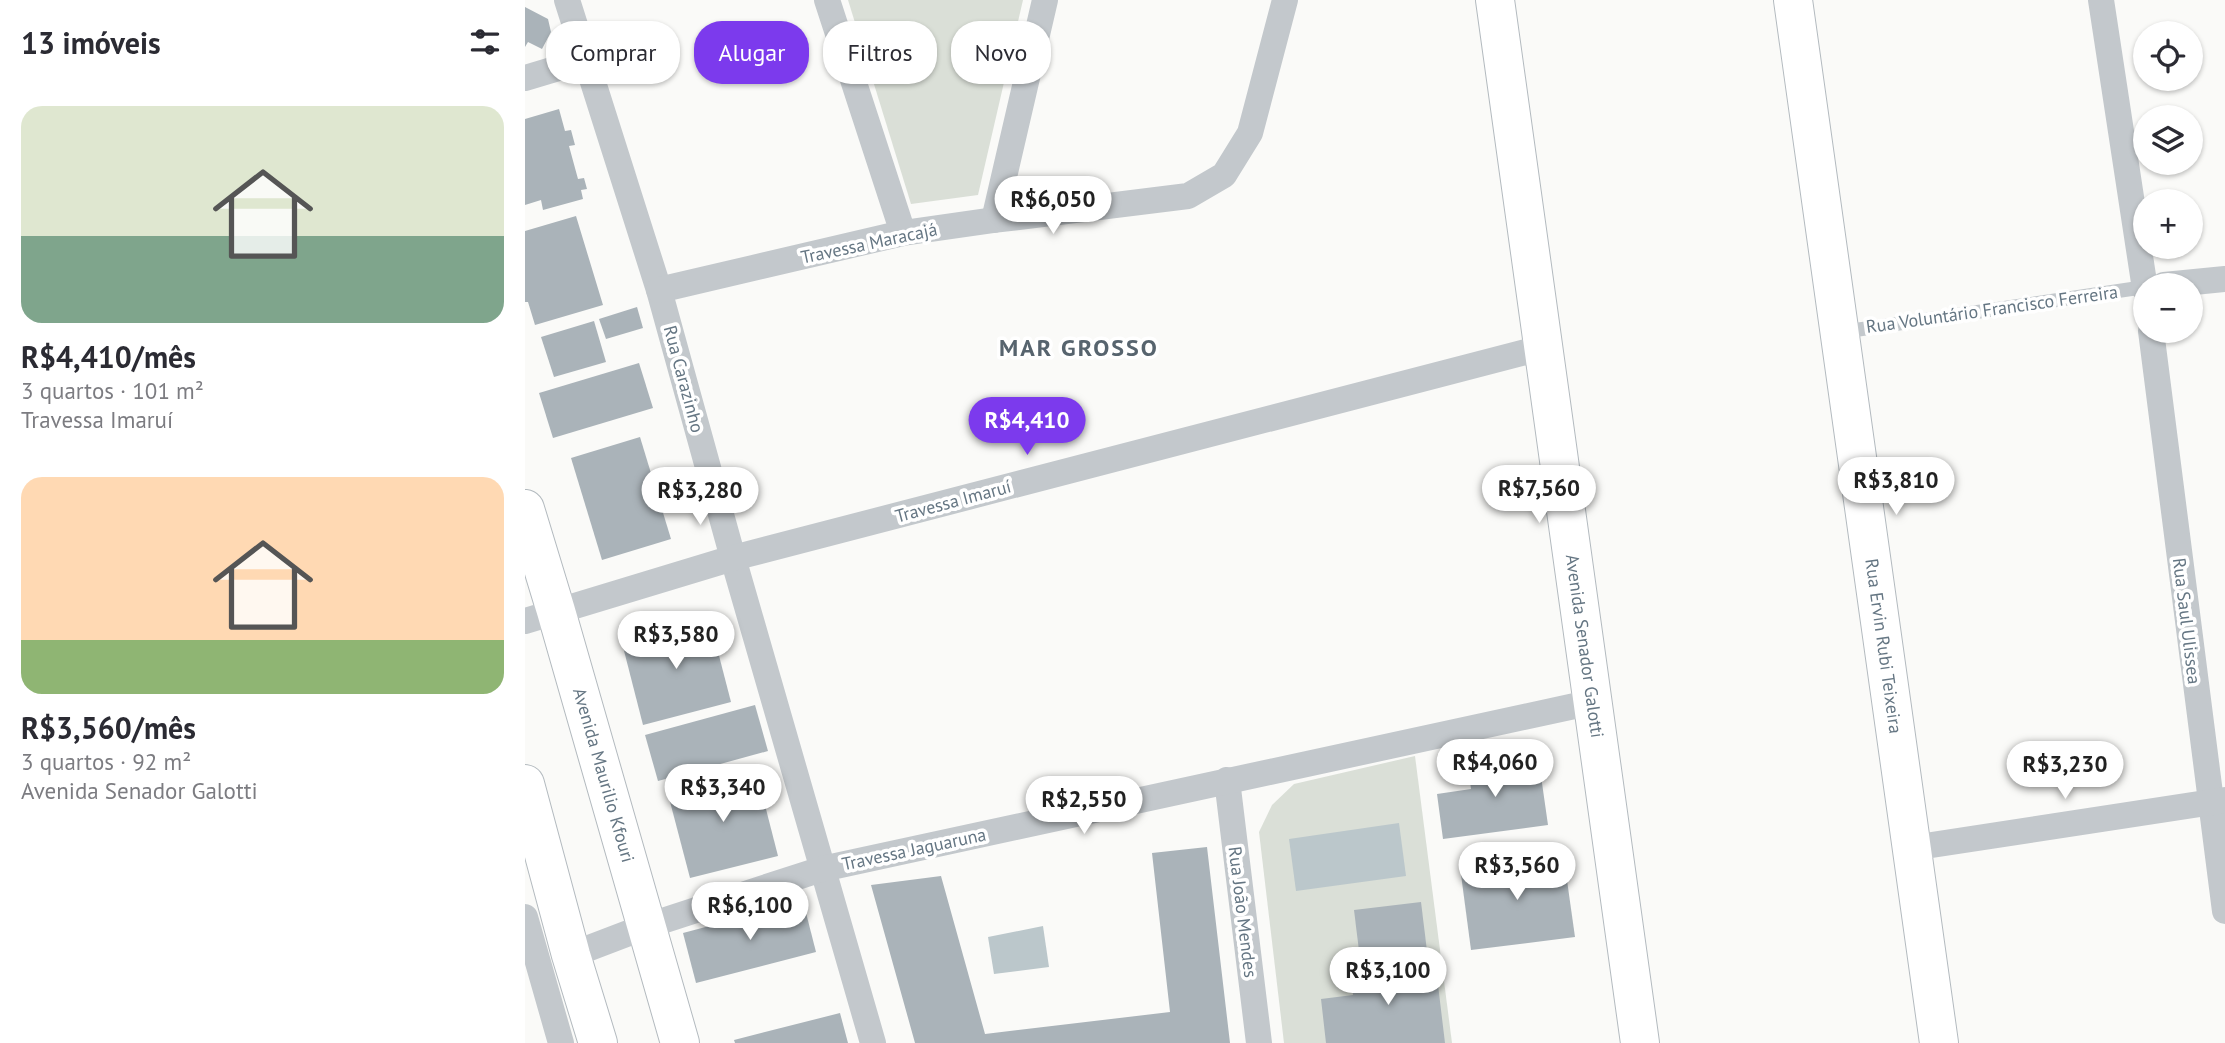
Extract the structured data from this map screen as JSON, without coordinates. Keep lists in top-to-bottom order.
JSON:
{
  "streets": {
    "main road": ["Avenida Senador Galotti", "Rua Ervin Rubi Teixeira", "Avenida Maurilio Kfouri"],
    "street": [
      "Travessa Maracajá",
      "Rua Carazinho",
      "Travessa Imaruí",
      "Rua Saul Ulissea",
      "Travessa Jaguaruna",
      "Rua João Mendes"
    ],
    "lane": ["Rua Voluntário Francisco Ferreira"]
  },
  "crossings": [
    ["Travessa Maracajá", "Rua Carazinho"],
    ["Rua Voluntário Francisco Ferreira", "Rua Ervin Rubi Teixeira"],
    ["Rua Carazinho", "Travessa Imaruí"],
    ["Rua Carazinho", "Travessa Jaguaruna"],
    ["Travessa Imaruí", "Avenida Senador Galotti"],
    ["Travessa Imaruí", "Avenida Maurilio Kfouri"],
    ["Avenida Senador Galotti", "Travessa Jaguaruna"],
    ["Avenida Maurilio Kfouri", "Travessa Jaguaruna"],
    ["Travessa Jaguaruna", "Rua João Mendes"]
  ],
  "districts": ["MAR GROSSO"],
  "page": {
    "heading": "13 imóveis",
    "map_buttons": ["+", "−"],
    "chip": [
      "Comprar",
      "Alugar",
      "Filtros",
      "Novo"
    ],
    "list": [
      {
        "name": "R$4,410/mês",
        "note": "3 quartos · 101 m² · Travessa Imaruí"
      },
      {
        "name": "R$3,560/mês",
        "note": "3 quartos · 92 m² · Avenida Senador Galotti"
      }
    ],
    "price": [
      "R$6,050",
      "R$4,410",
      "R$3,810",
      "R$7,560",
      "R$3,280",
      "R$3,580",
      "R$4,060",
      "R$3,230",
      "R$3,340",
      "R$2,550",
      "R$3,560",
      "R$6,100",
      "R$3,100"
    ]
  }
}
